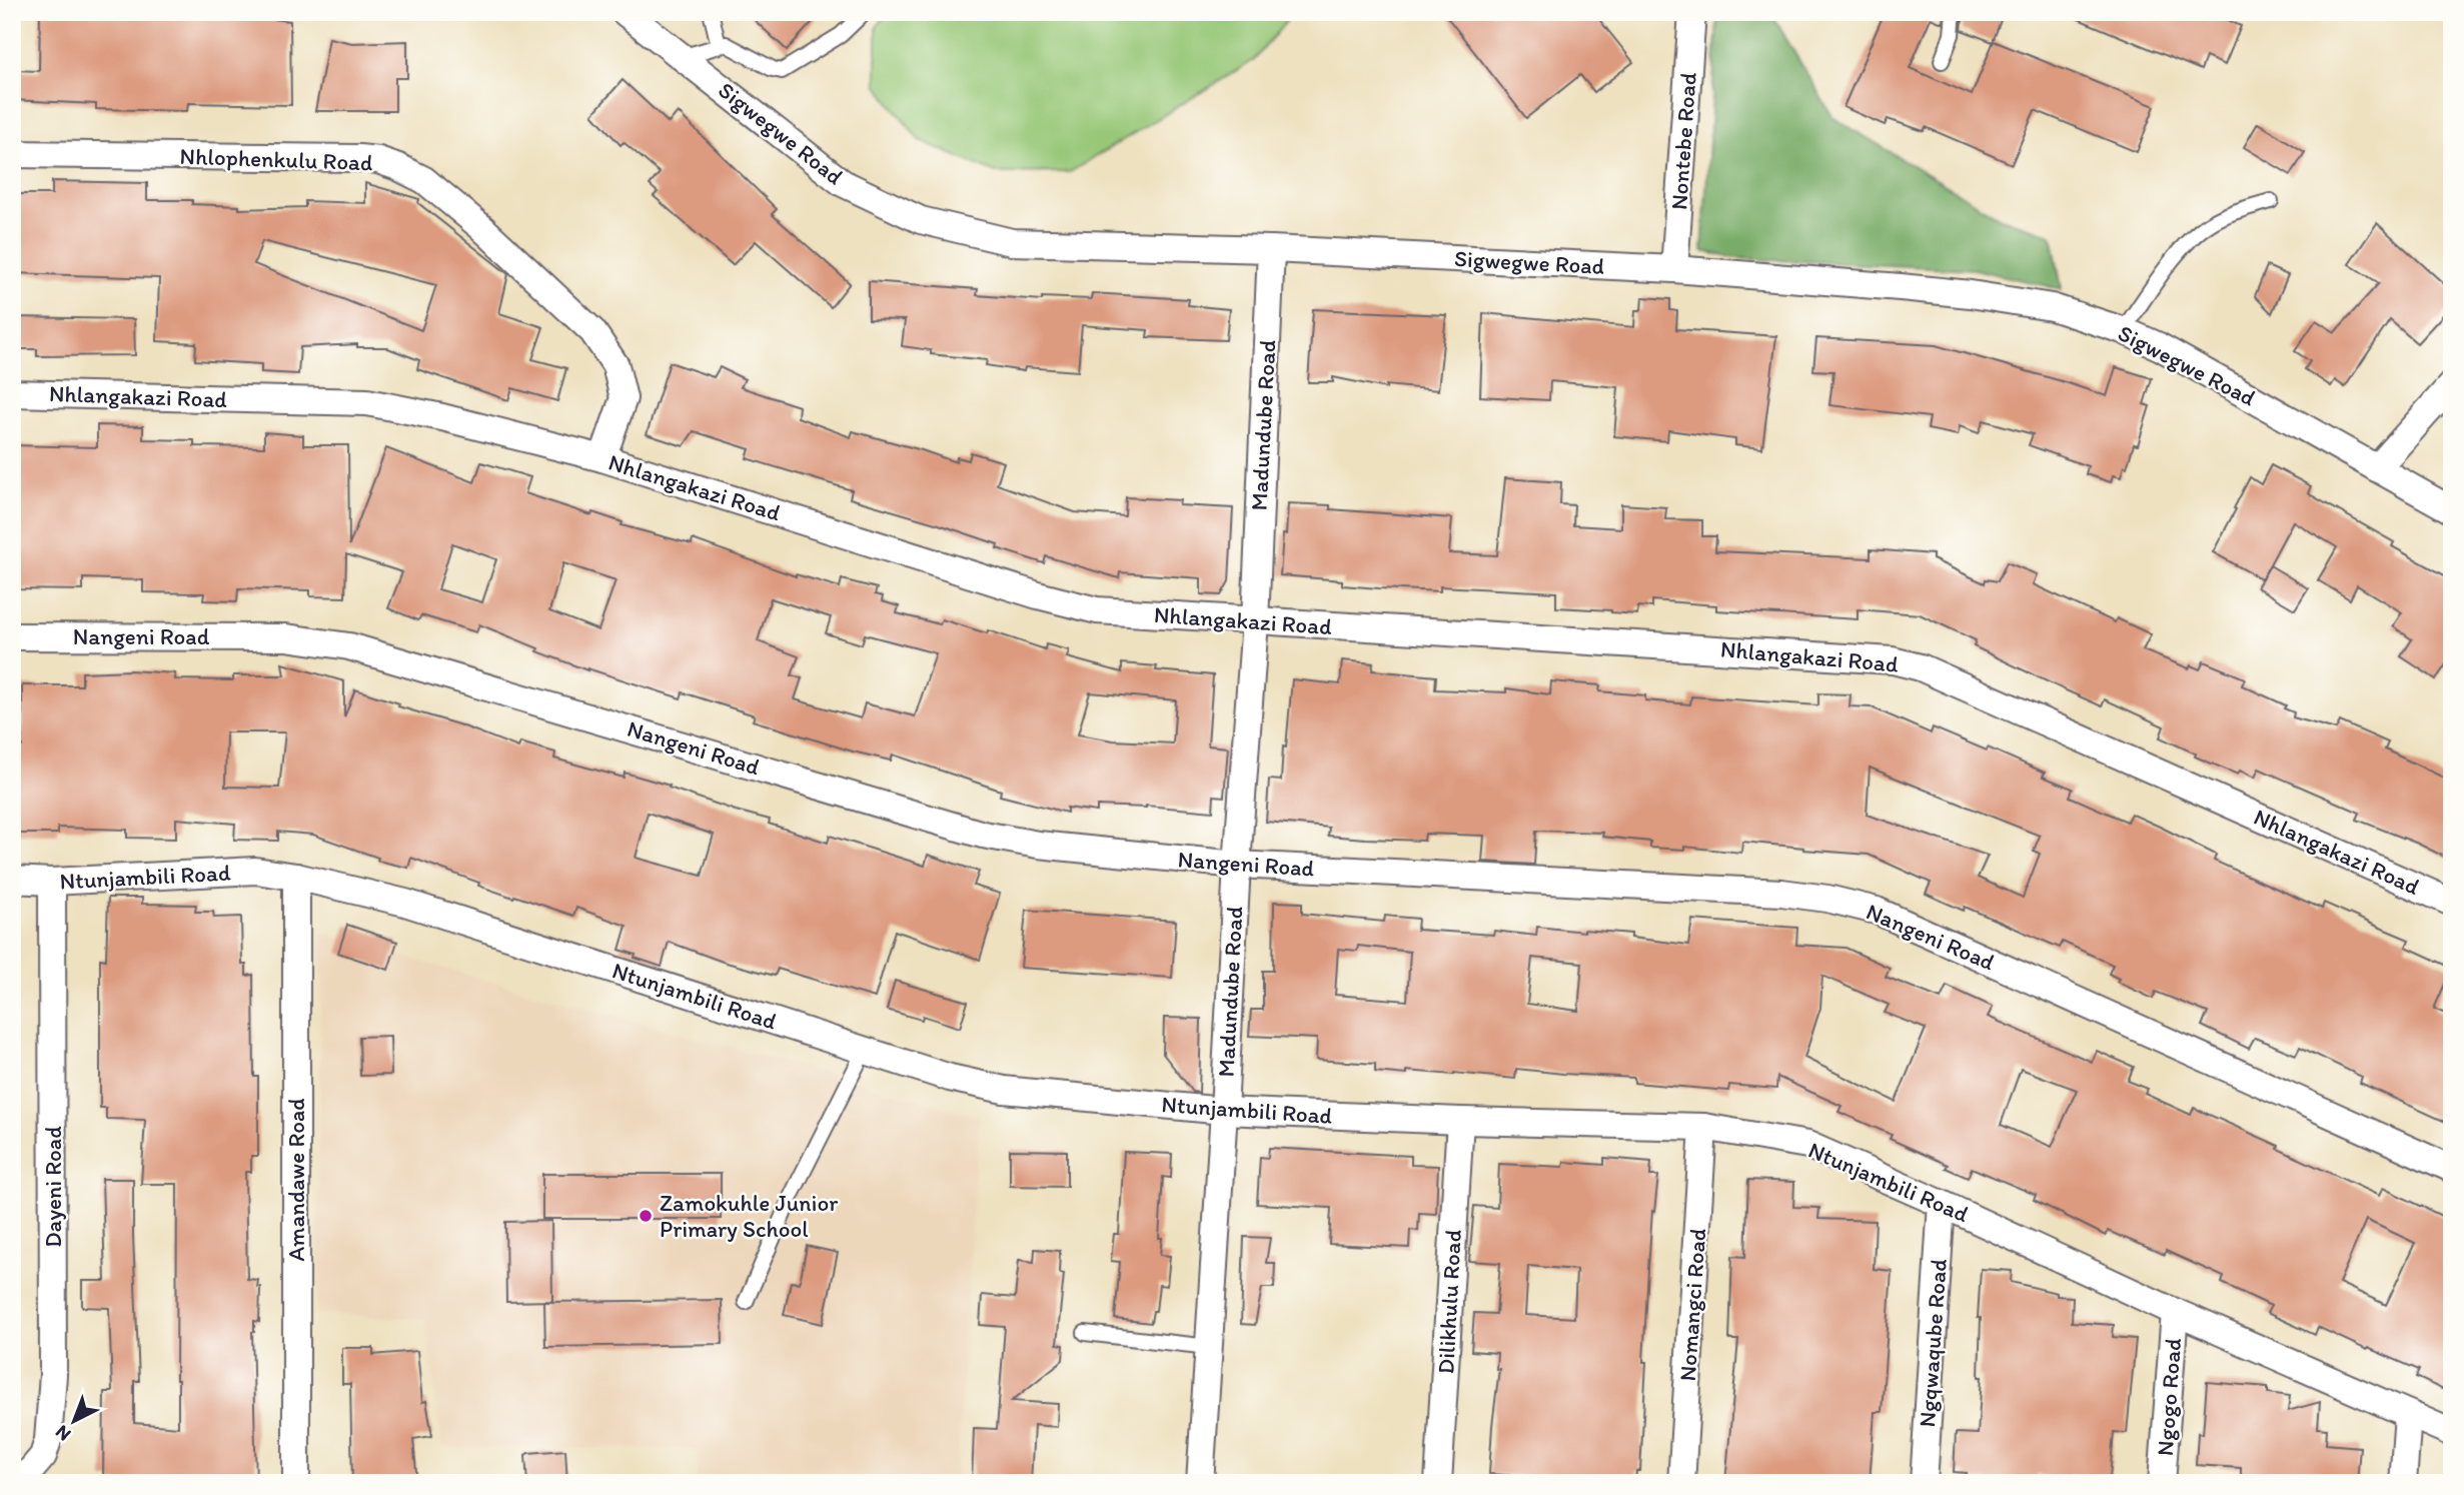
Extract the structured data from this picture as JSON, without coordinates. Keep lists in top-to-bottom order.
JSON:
{
  "streets": {
    "street": [
      "Sigwegwe Road",
      "Nontebe Road",
      "Nhlophenkulu Road",
      "Nhlangakazi Road",
      "Madundube Road",
      "Nangeni Road",
      "Ntunjambili Road",
      "Amandawe Road",
      "Dayeni Road",
      "Dilikhulu Road",
      "Nomangci Road",
      "Ngqwaqube Road",
      "Ngogo Road"
    ]
  },
  "crossings": [
    ["Sigwegwe Road", "Nontebe Road"],
    ["Sigwegwe Road", "Madundube Road"],
    ["Nhlophenkulu Road", "Nhlangakazi Road"],
    ["Nhlangakazi Road", "Madundube Road"],
    ["Madundube Road", "Nangeni Road"],
    ["Madundube Road", "Ntunjambili Road"],
    ["Ntunjambili Road", "Amandawe Road"],
    ["Ntunjambili Road", "Dayeni Road"],
    ["Ntunjambili Road", "Dilikhulu Road"],
    ["Ntunjambili Road", "Nomangci Road"],
    ["Ntunjambili Road", "Ngqwaqube Road"],
    ["Ntunjambili Road", "Ngogo Road"]
  ],
  "places": ["Zamokuhle Junior Primary School"],
  "north": "bottom left"
}
